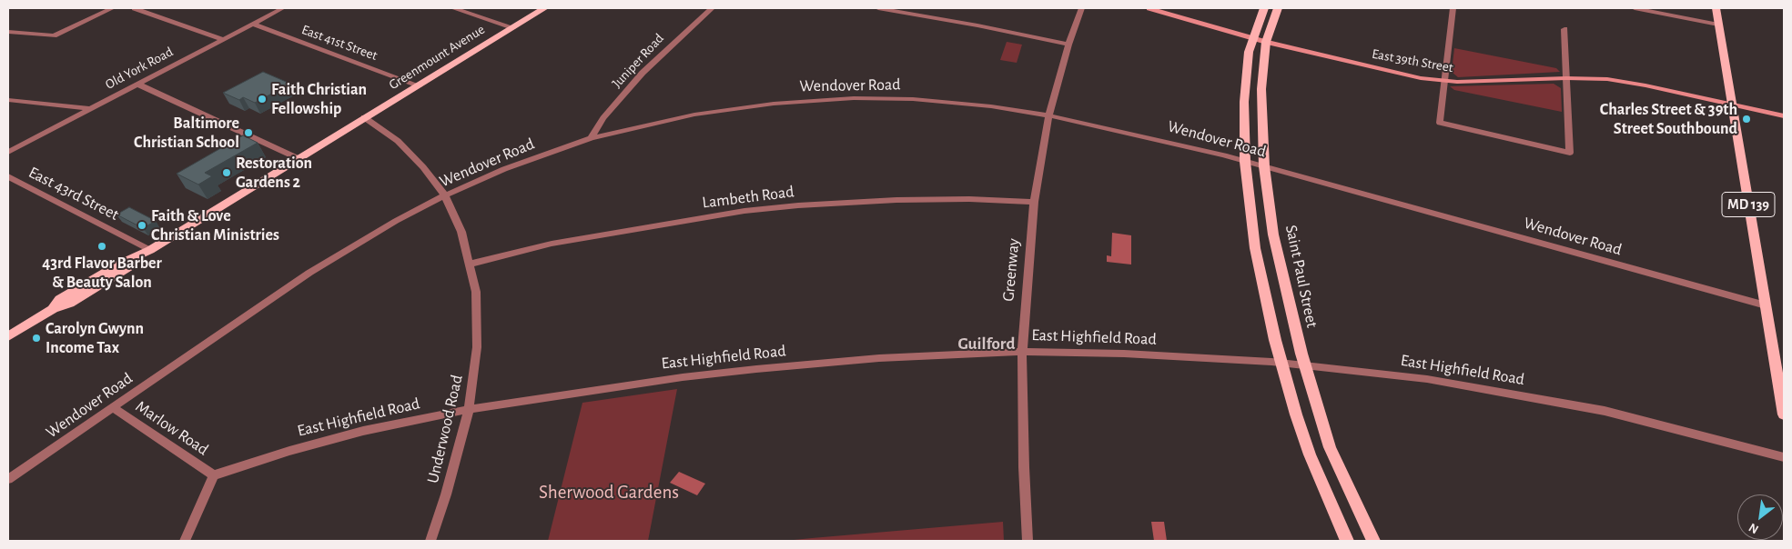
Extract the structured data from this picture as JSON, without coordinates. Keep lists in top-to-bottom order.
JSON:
{
  "streets": {
    "main road": [
      "Greenmount Avenue",
      "East 39th Street",
      "MD 139",
      "Saint Paul Street"
    ],
    "street": [
      "East 41st Street",
      "Juniper Road",
      "Old York Road",
      "Wendover Road",
      "East 43rd Street",
      "Lambeth Road",
      "Greenway",
      "East Highfield Road",
      "Marlow Road",
      "Underwood Road"
    ]
  },
  "crossings": [
    ["East 41st Street", "Greenmount Avenue"],
    ["East 41st Street", "Old York Road"],
    ["Greenmount Avenue", "East 43rd Street"],
    ["Greenmount Avenue", "Underwood Road"],
    ["Juniper Road", "Wendover Road"],
    ["East 39th Street", "MD 139"],
    ["East 39th Street", "Saint Paul Street"],
    ["Wendover Road", "MD 139"],
    ["Wendover Road", "Greenway"],
    ["Wendover Road", "Saint Paul Street"],
    ["Wendover Road", "Marlow Road"],
    ["Wendover Road", "Underwood Road"],
    ["Lambeth Road", "Greenway"],
    ["Lambeth Road", "Underwood Road"],
    ["Greenway", "East Highfield Road"],
    ["Saint Paul Street", "East Highfield Road"],
    ["East Highfield Road", "Marlow Road"],
    ["East Highfield Road", "Underwood Road"]
  ],
  "districts": ["Guilford"],
  "parks": ["Sherwood Gardens"],
  "places": [
    "Faith Christian Fellowship",
    "Charles Street & 39th Street Southbound",
    "Baltimore Christian School",
    "Restoration Gardens 2",
    "Faith & Love Christian Ministries",
    "43rd Flavor Barber & Beauty Salon",
    "Carolyn Gwynn Income Tax"
  ],
  "north": "bottom left"
}
